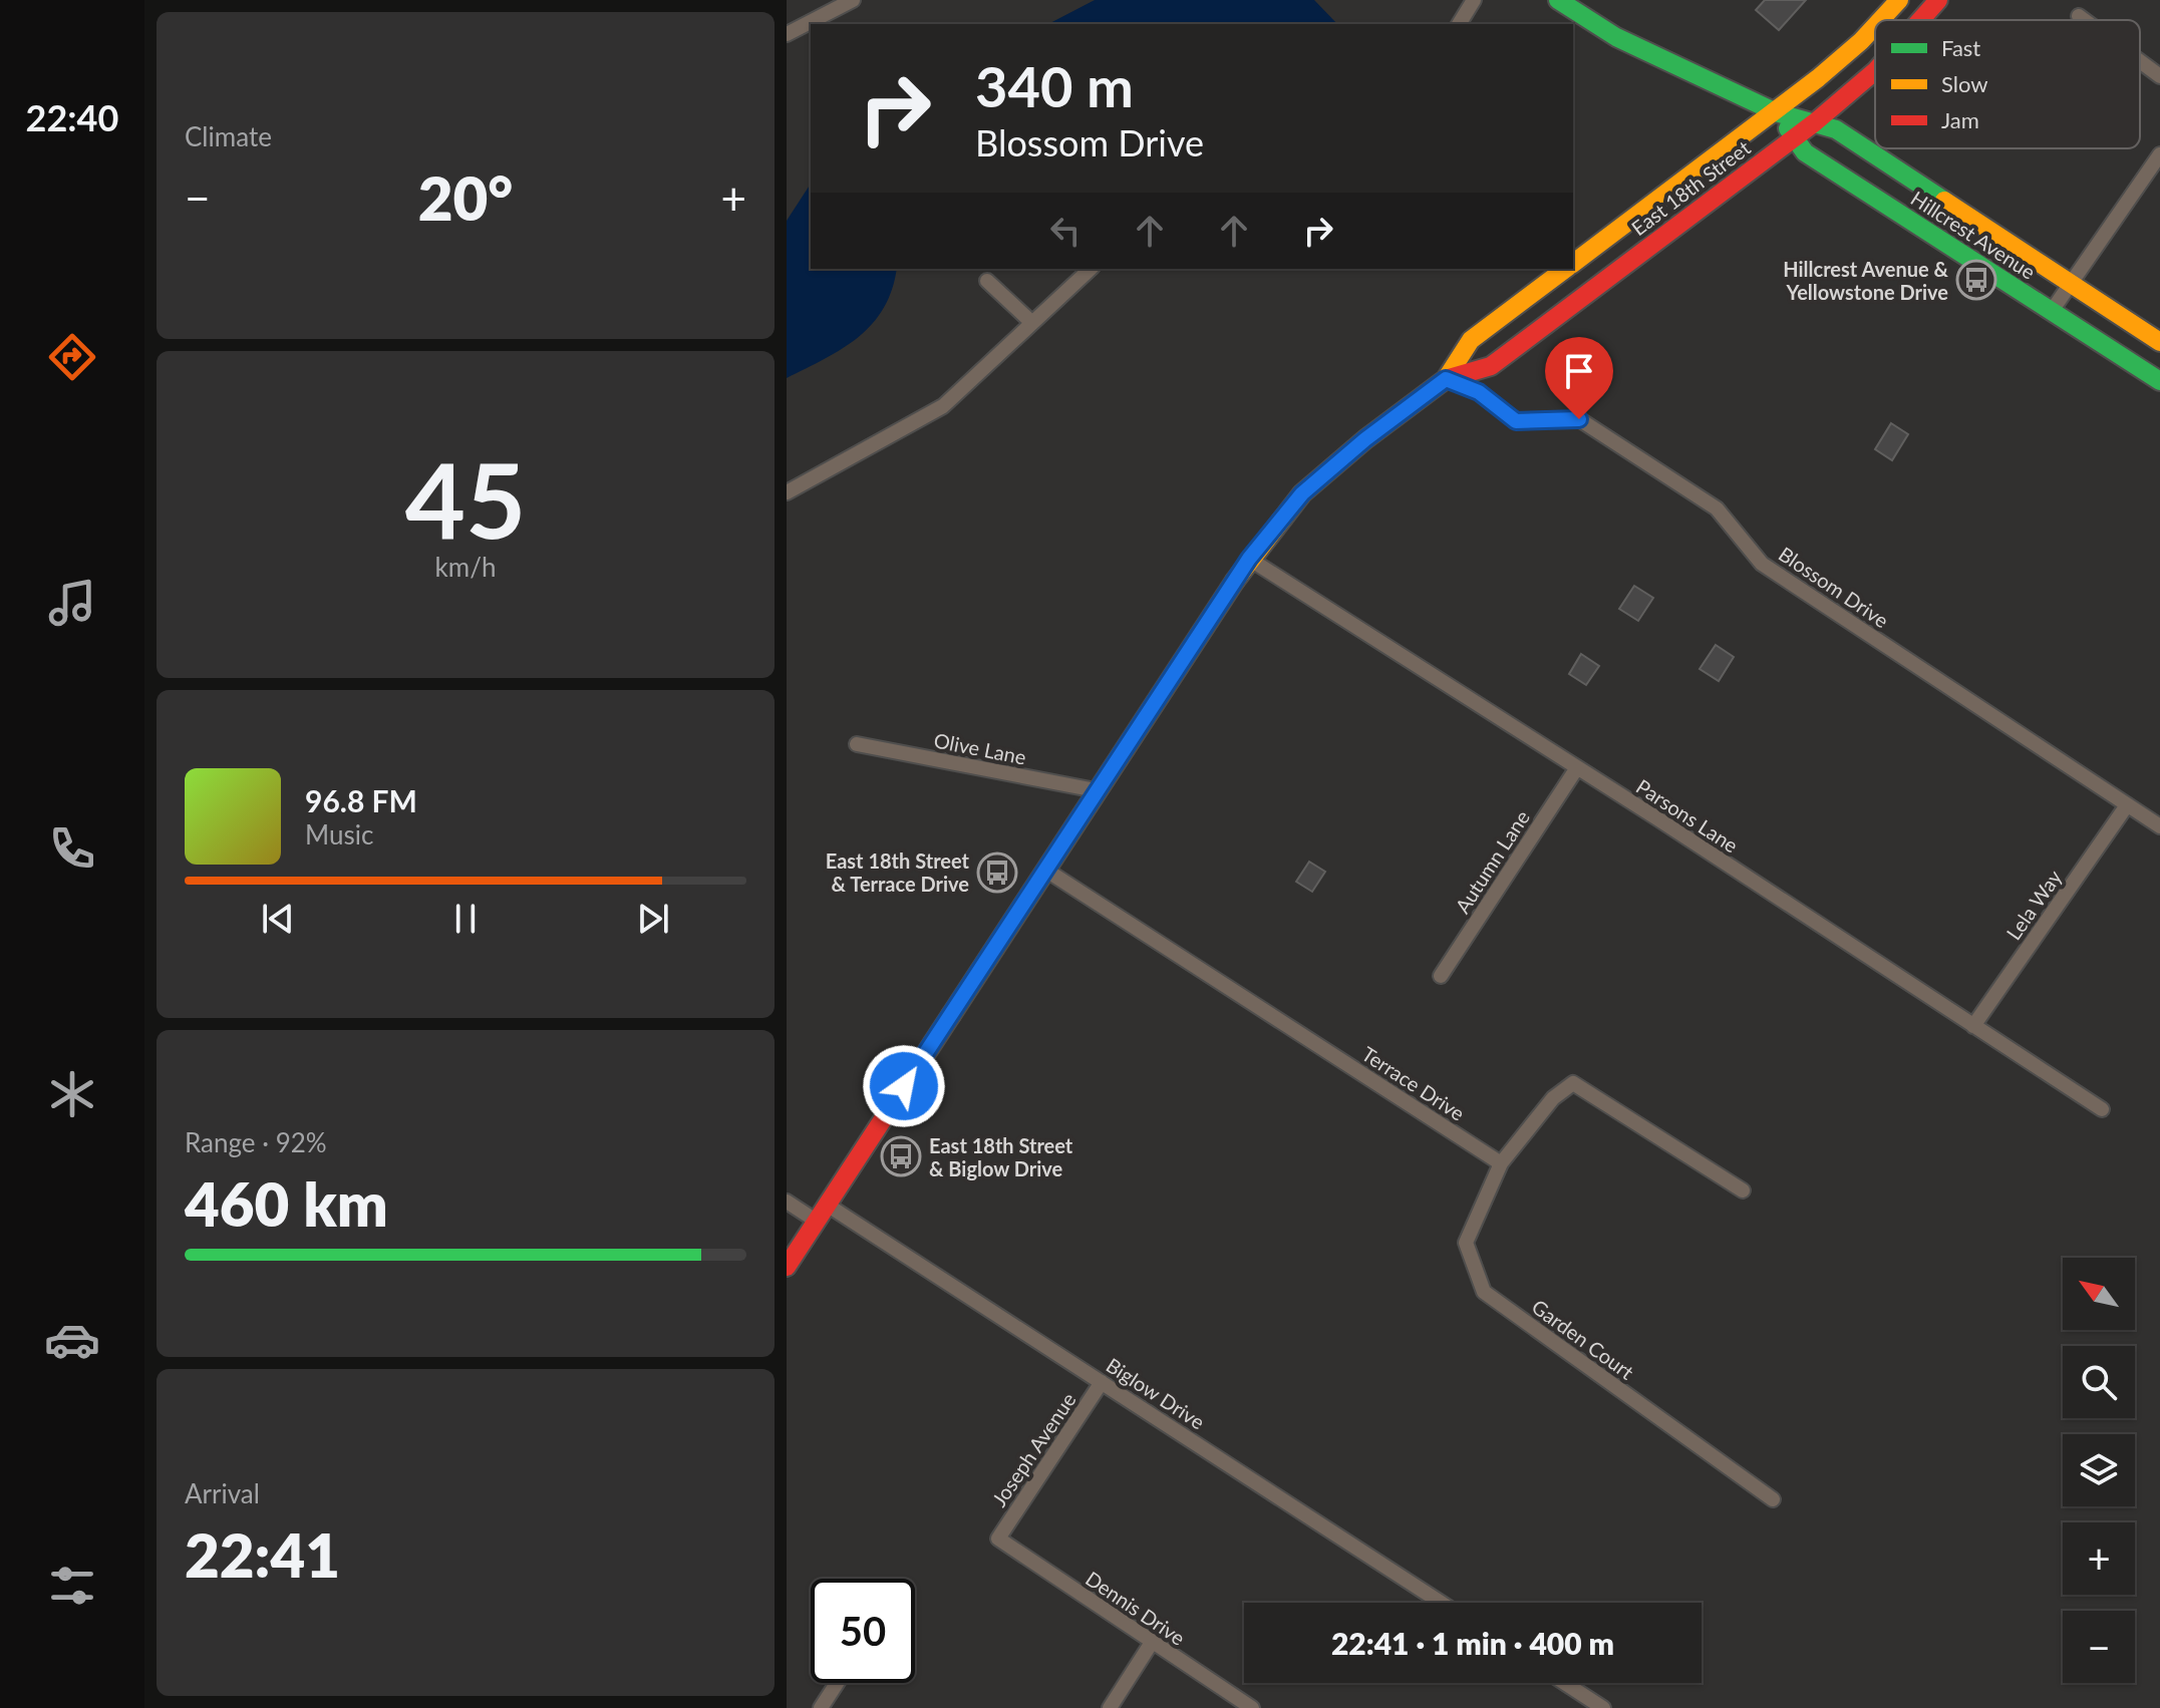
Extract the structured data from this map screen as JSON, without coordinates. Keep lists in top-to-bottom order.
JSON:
{
  "streets": {
    "main road": ["East 18th Street", "Hillcrest Avenue"],
    "street": [
      "Blossom Drive",
      "Olive Lane",
      "Parsons Lane",
      "Autumn Lane",
      "Lela Way",
      "Terrace Drive",
      "Garden Court",
      "Biglow Drive",
      "Joseph Avenue",
      "Dennis Drive"
    ]
  },
  "crossings": [
    ["East 18th Street", "Hillcrest Avenue"],
    ["East 18th Street", "Blossom Drive"],
    ["East 18th Street", "Olive Lane"],
    ["East 18th Street", "Parsons Lane"],
    ["East 18th Street", "Terrace Drive"],
    ["East 18th Street", "Biglow Drive"],
    ["Blossom Drive", "Lela Way"],
    ["Parsons Lane", "Autumn Lane"],
    ["Parsons Lane", "Lela Way"],
    ["Terrace Drive", "Garden Court"],
    ["Biglow Drive", "Joseph Avenue"],
    ["Joseph Avenue", "Dennis Drive"]
  ],
  "places": {
    "bus stop": ["Hillcrest Avenue & Yellowstone Drive", "East 18th Street & Terrace Drive", "East 18th Street & Biglow Drive"]
  },
  "legend": ["Fast", "Slow", "Jam"],
  "north": "top left",
  "page": {
    "tabs": "22:40",
    "tile": [
      "Climate",
      ["45", "km/h"],
      ["Range · 92%", "460 km"],
      ["Arrival", "22:41"]
    ],
    "turn": ["340 m", "Blossom Drive"],
    "heat": ["−", "20°", "+"],
    "song": ["96.8 FM", "Music"],
    "map_buttons": ["+", "−"],
    "limit": "50",
    "trip": "22:41 · 1 min · 400 m"
  }
}
